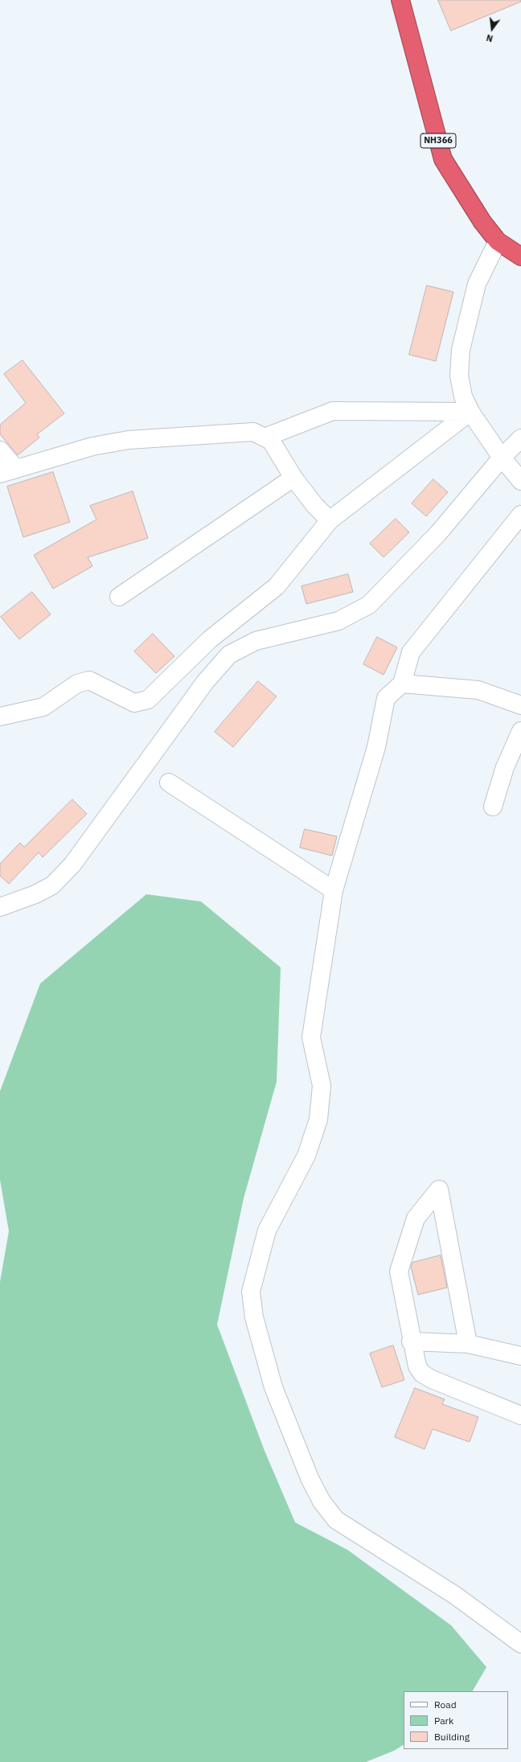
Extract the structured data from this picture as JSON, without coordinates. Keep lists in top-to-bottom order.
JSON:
{
  "streets": {
    "highway": ["NH366"]
  },
  "legend": ["Road", "Park", "Building"],
  "north": "bottom"
}
